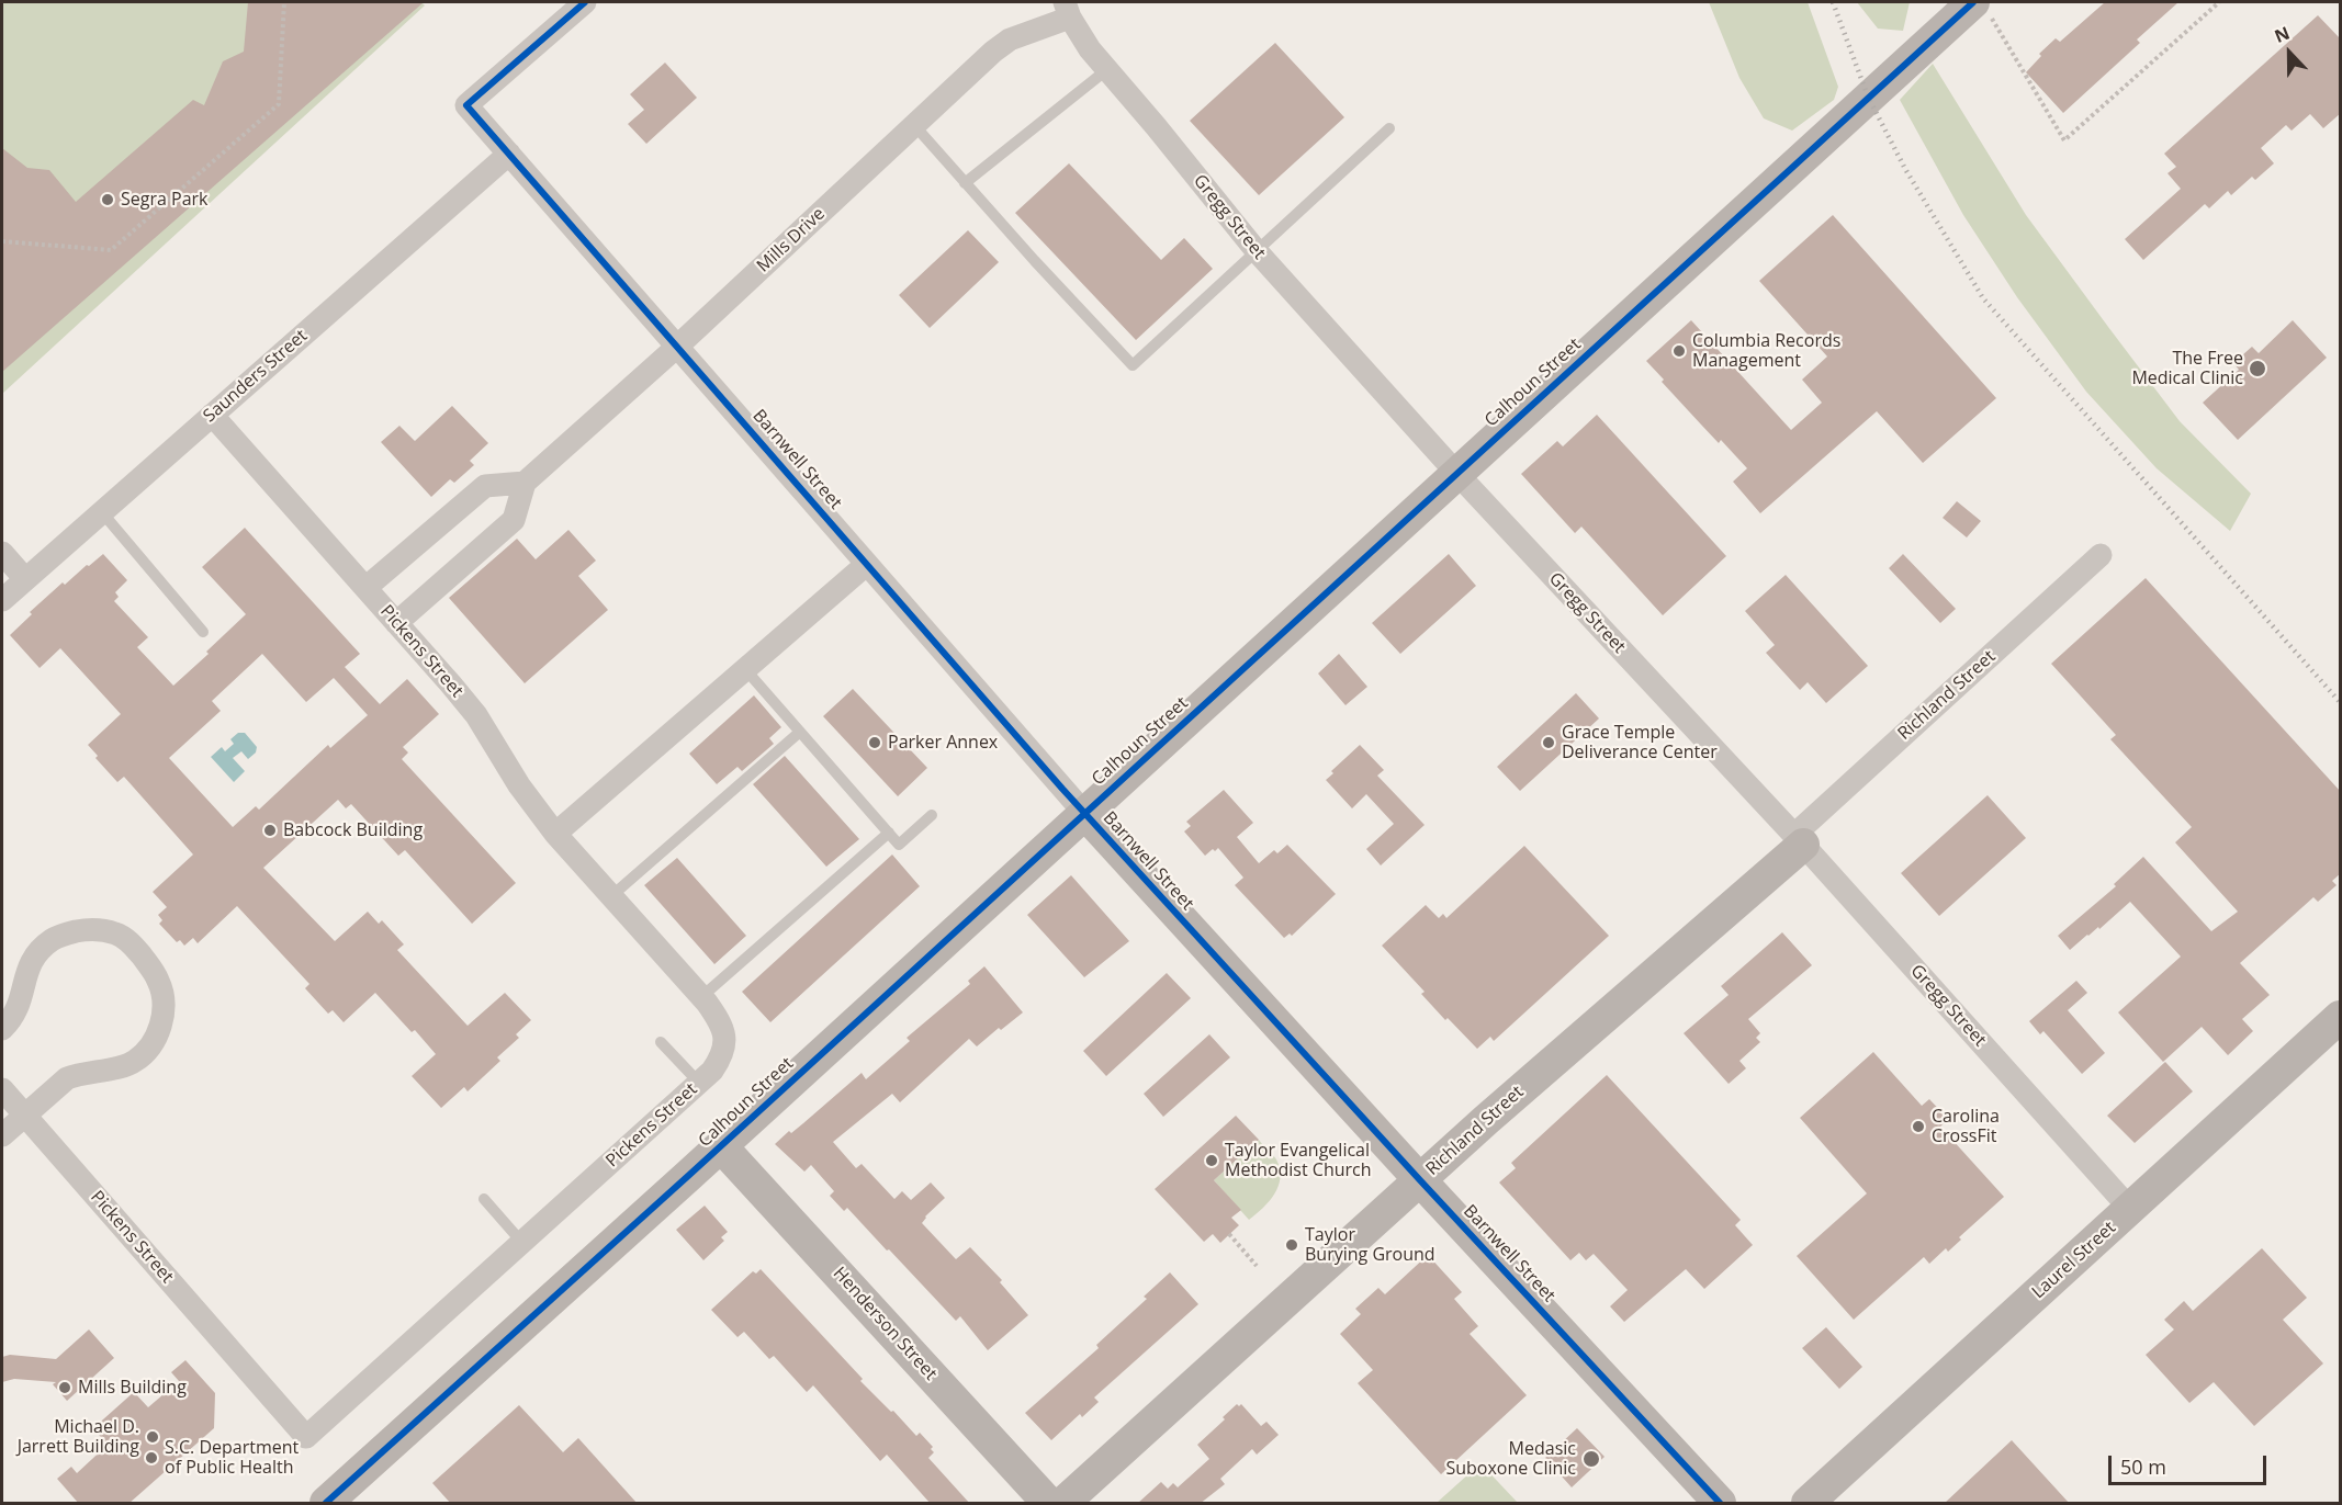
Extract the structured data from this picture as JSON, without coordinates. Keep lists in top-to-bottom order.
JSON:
{
  "streets": {
    "street": [
      "Gregg Street",
      "Mills Drive",
      "Saunders Street",
      "Calhoun Street",
      "Barnwell Street",
      "Pickens Street",
      "Richland Street",
      "Laurel Street",
      "Henderson Street"
    ]
  },
  "crossings": [
    ["Gregg Street", "Mills Drive"],
    ["Gregg Street", "Calhoun Street"],
    ["Gregg Street", "Richland Street"],
    ["Gregg Street", "Laurel Street"],
    ["Mills Drive", "Barnwell Street"],
    ["Saunders Street", "Barnwell Street"],
    ["Saunders Street", "Pickens Street"],
    ["Calhoun Street", "Barnwell Street"],
    ["Calhoun Street", "Henderson Street"],
    ["Barnwell Street", "Richland Street"]
  ],
  "places": [
    "Segra Park",
    "Columbia Records Management",
    "The Free Medical Clinic",
    "Parker Annex",
    "Grace Temple Deliverance Center",
    "Babcock Building",
    "Carolina CrossFit",
    "Taylor Evangelical Methodist Church",
    "Taylor Burying Ground",
    "Mills Building",
    "Michael D. Jarrett Building",
    "S.C. Department of Public Health",
    "Medasic Suboxone Clinic"
  ],
  "scale_bar": "50 m",
  "north": "top"
}
